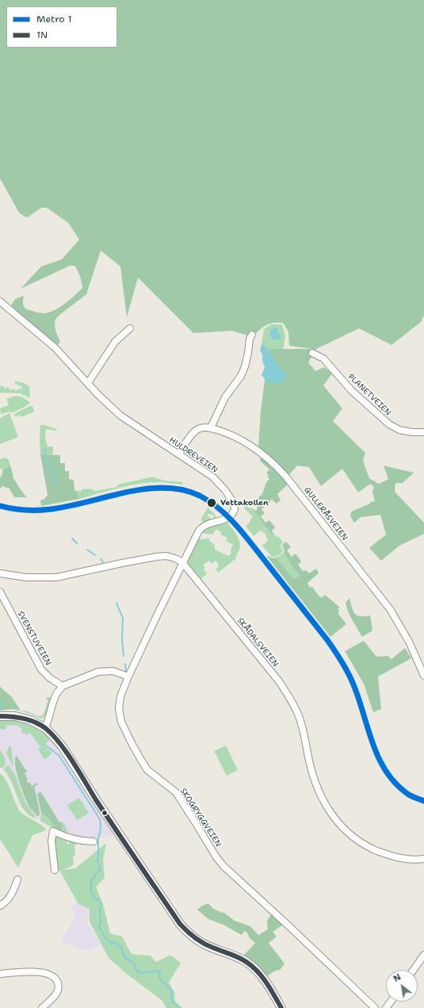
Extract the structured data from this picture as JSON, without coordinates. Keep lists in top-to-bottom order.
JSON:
{
  "streets": {
    "street": [
      "PLANETVEIEN",
      "HULDREVEIEN",
      "GULLERÅSVEIEN",
      "SVENSTUVEIEN",
      "SKÅDALSVEIEN",
      "SKOGRYGGVEIEN"
    ]
  },
  "crossings": [
    ["HULDREVEIEN", "SKÅDALSVEIEN"],
    ["HULDREVEIEN", "SKOGRYGGVEIEN"],
    ["SKÅDALSVEIEN", "SKOGRYGGVEIEN"]
  ],
  "places": ["Vettakollen"],
  "lines": ["metro line 1", "transit line 1N"],
  "legend": ["Metro 1", "1N"],
  "north": "top left"
}
